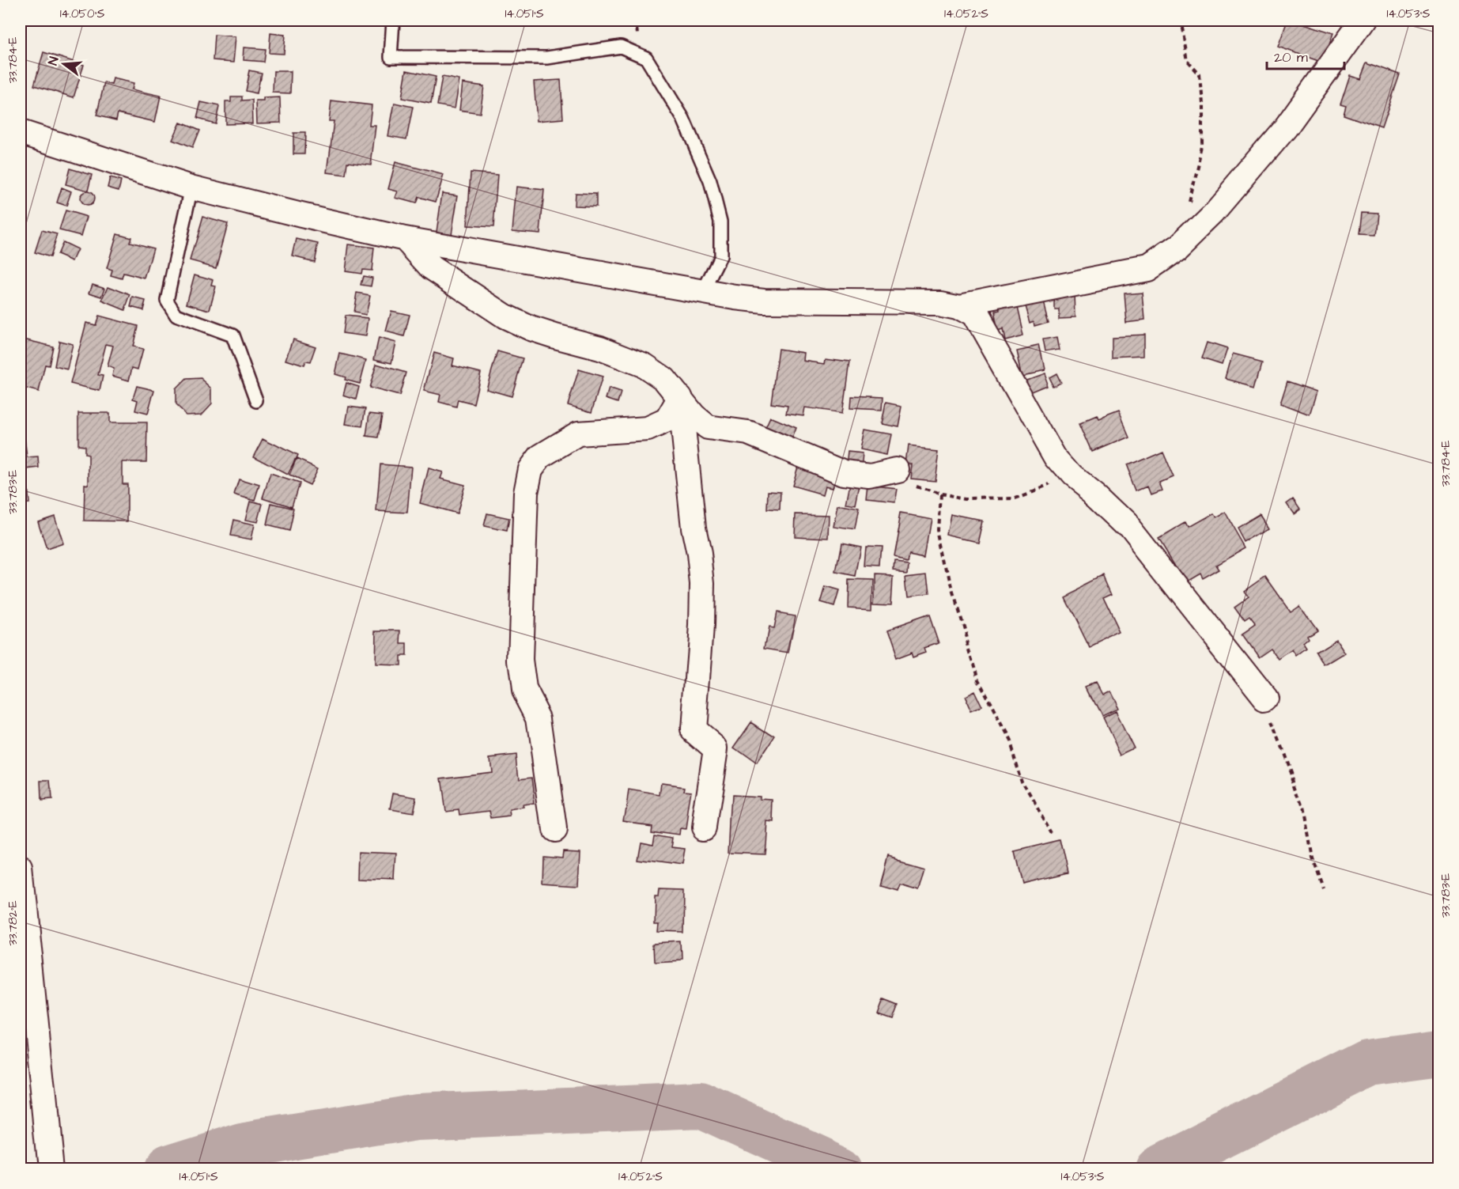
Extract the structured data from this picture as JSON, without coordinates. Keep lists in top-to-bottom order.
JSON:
{
  "scale_bar": "20 m",
  "north": "left",
  "coordinates": [
    "14.050°S",
    "14.051°S",
    "14.052°S",
    "14.053°S",
    "33.784°E",
    "33.783°E",
    "33.782°E"
  ]
}
